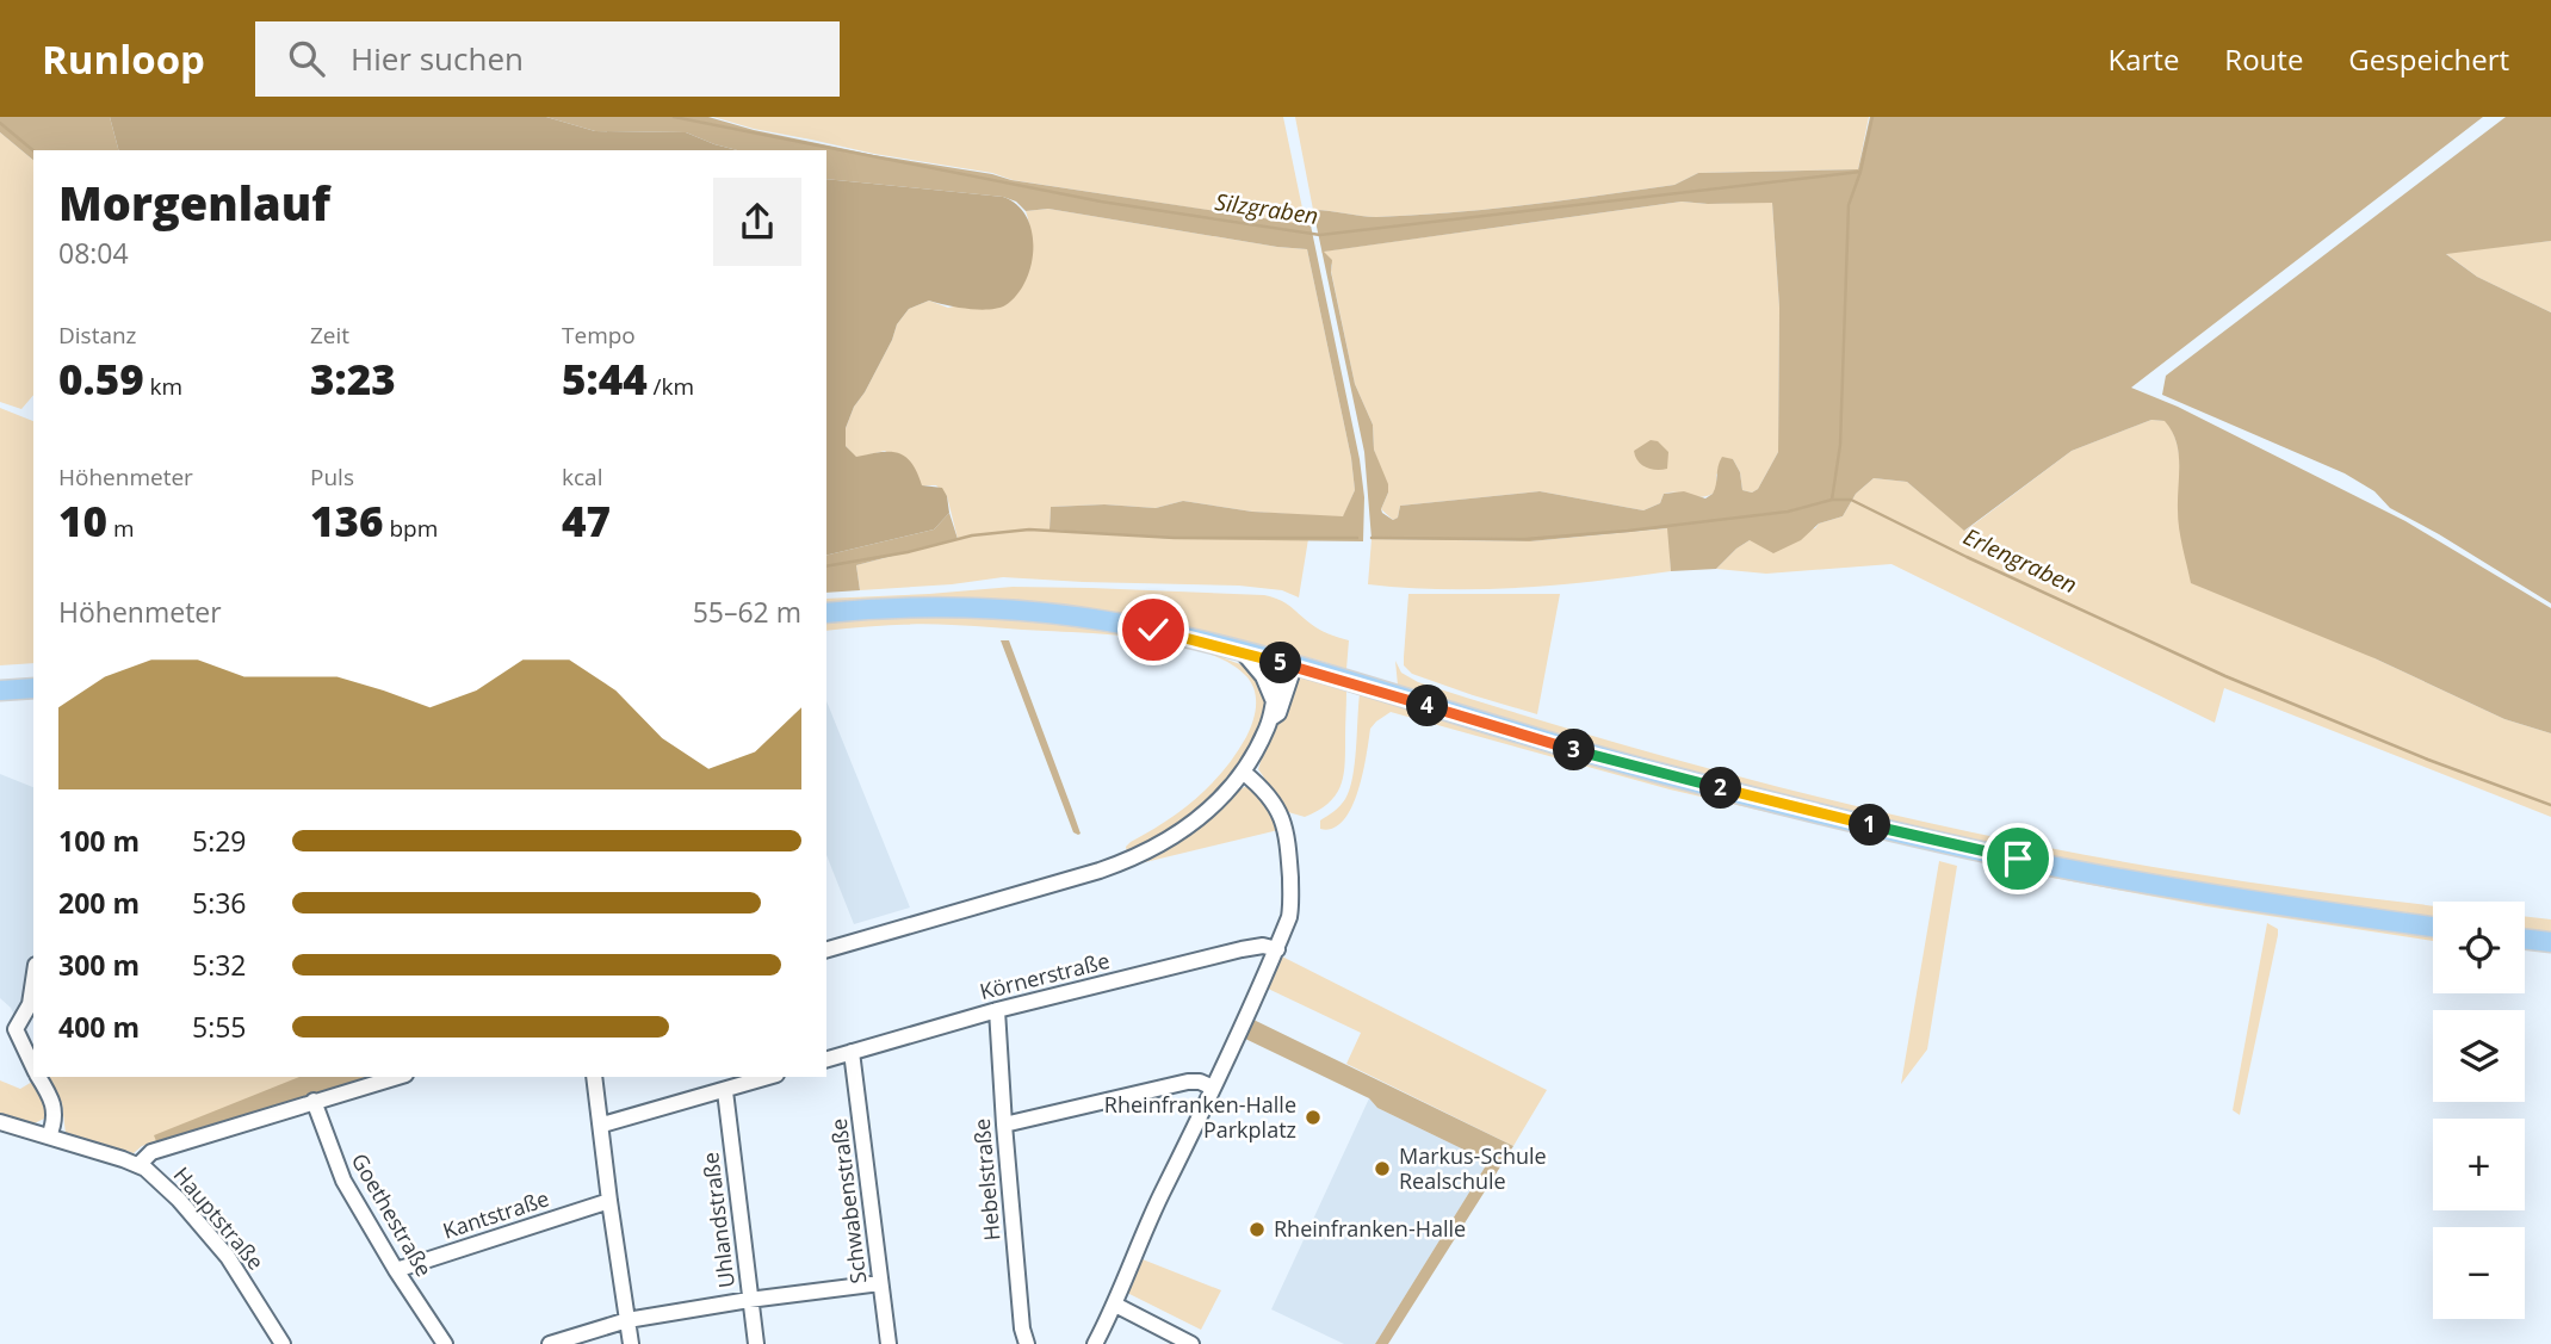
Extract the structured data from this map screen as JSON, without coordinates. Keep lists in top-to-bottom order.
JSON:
{
  "streets": {
    "street": [
      "Körnerstraße",
      "Hebelstraße",
      "Schwabenstraße",
      "Goethestraße",
      "Kantstraße",
      "Hauptstraße",
      "Uhlandstraße"
    ]
  },
  "crossings": [
    ["Körnerstraße", "Hebelstraße"],
    ["Körnerstraße", "Schwabenstraße"],
    ["Goethestraße", "Kantstraße"]
  ],
  "water": ["Silzgraben", "Erlengraben"],
  "places": ["Rheinfranken-Halle Parkplatz", "Markus-Schule Realschule", "Rheinfranken-Halle"],
  "page": {
    "header": "Runloop",
    "search": "Hier suchen",
    "nav": ["Karte", "Route", "Gespeichert"],
    "heading": ["Morgenlauf", "08:04"],
    "stats": [
      ["Distanz", "0.59 km"],
      ["Zeit", "3:23"],
      ["Tempo", "5:44 /km"],
      ["Höhenmeter", "10 m"],
      ["Puls", "136 bpm"],
      ["kcal", "47"]
    ],
    "chart": ["Höhenmeter", "55–62 m"],
    "pins": [
      "5",
      "4",
      "3",
      "2",
      "1"
    ],
    "list": [
      {
        "name": "100 m",
        "note": "5:29"
      },
      {
        "name": "200 m",
        "note": "5:36"
      },
      {
        "name": "300 m",
        "note": "5:32"
      },
      {
        "name": "400 m",
        "note": "5:55"
      }
    ],
    "map_buttons": ["+", "−"]
  }
}
